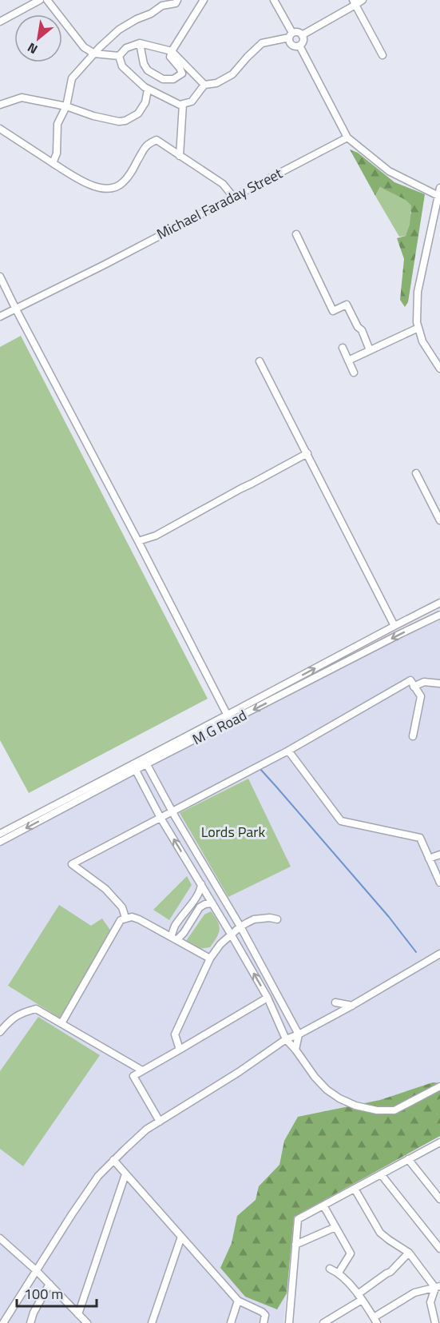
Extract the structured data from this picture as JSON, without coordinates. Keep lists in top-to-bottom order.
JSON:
{
  "streets": {
    "street": ["Michael Faraday Street", "M G Road"]
  },
  "parks": ["Lords Park"],
  "scale_bar": "100 m",
  "north": "bottom left"
}
